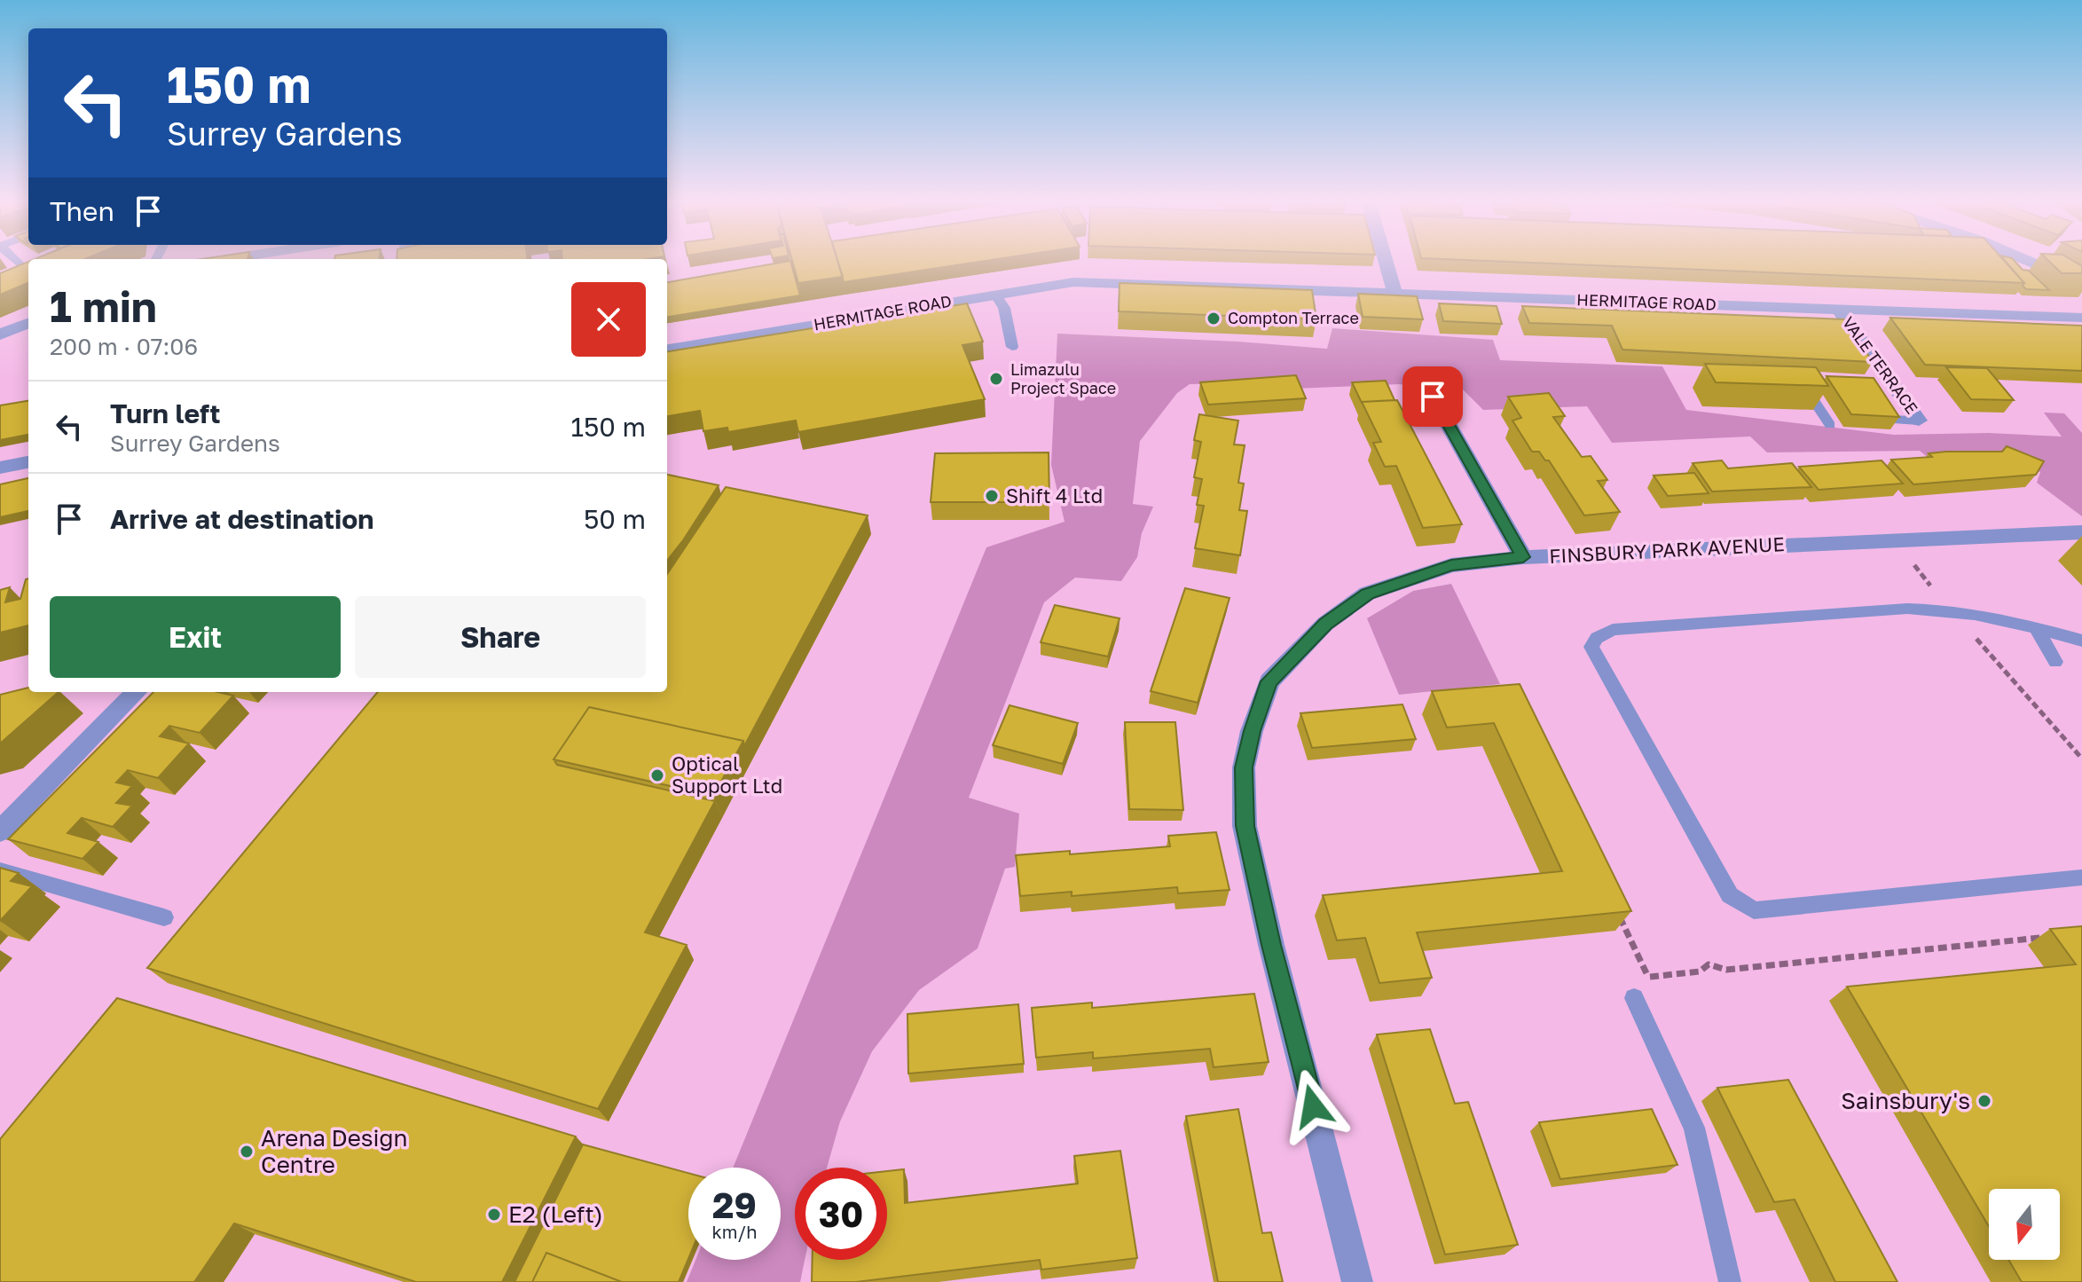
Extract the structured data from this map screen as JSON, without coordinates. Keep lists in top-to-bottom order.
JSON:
{
  "streets": {
    "street": ["HERMITAGE ROAD", "VALE TERRACE", "FINSBURY PARK AVENUE"]
  },
  "crossings": [
    ["HERMITAGE ROAD", "VALE TERRACE"]
  ],
  "places": [
    "Compton Terrace",
    "Limazulu Project Space",
    "Shift 4 Ltd",
    "Optical Support Ltd",
    "Sainsbury's",
    "Arena Design Centre",
    "E2 (Left)"
  ],
  "north": "bottom",
  "page": {
    "turn": ["150 m", "Surrey Gardens"],
    "then": "Then",
    "heading": ["1 min", "200 m · 07:06"],
    "list": [
      {
        "name": "Turn left",
        "note": "Surrey Gardens",
        "value": "150 m"
      },
      {
        "name": "Arrive at destination",
        "value": "50 m"
      }
    ],
    "buttons": ["Exit", "Share"],
    "speed": "29 km/h",
    "limit": "30"
  }
}
